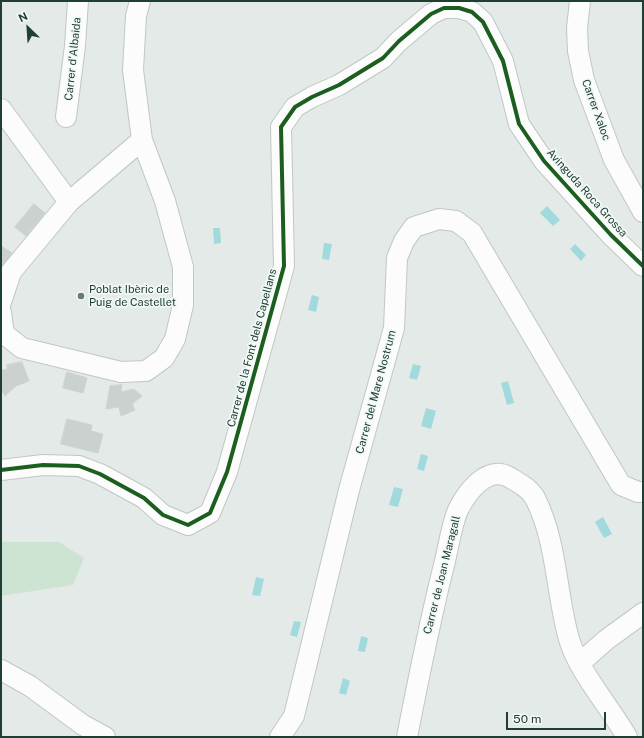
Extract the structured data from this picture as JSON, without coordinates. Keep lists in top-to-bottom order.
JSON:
{
  "streets": {
    "street": [
      "Carrer d'Albaida",
      "Carrer Xaloc",
      "Avinguda Roca Grossa",
      "Carrer de la Font dels Capellans",
      "Carrer del Mare Nostrum",
      "Carrer de Joan Maragall"
    ]
  },
  "crossings": [
    ["Avinguda Roca Grossa", "Carrer de la Font dels Capellans"]
  ],
  "places": ["Poblat Ibèric de Puig de Castellet"],
  "scale_bar": "50 m",
  "north": "top left"
}
